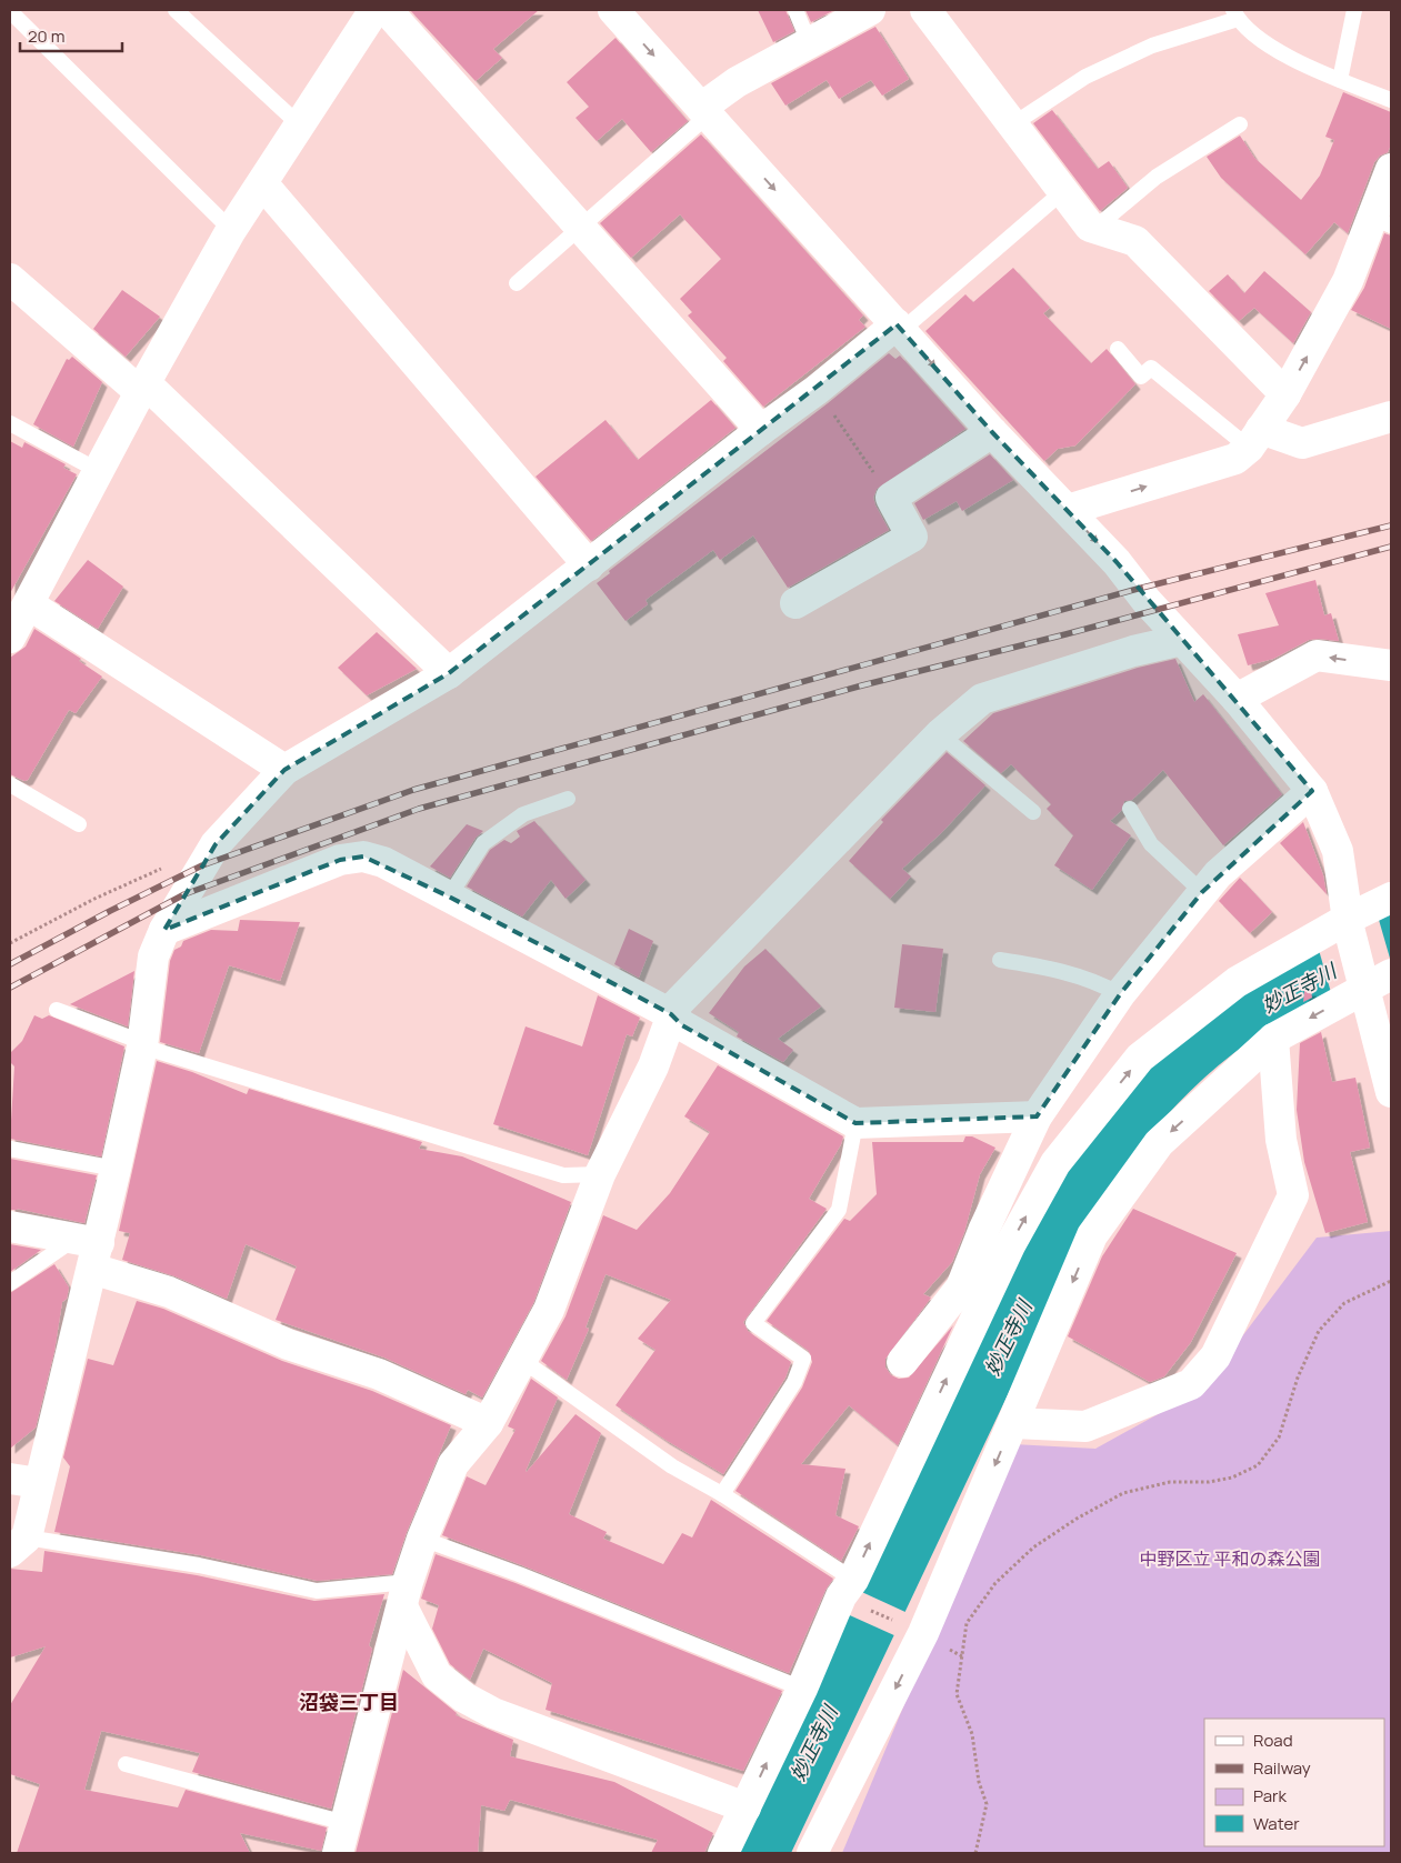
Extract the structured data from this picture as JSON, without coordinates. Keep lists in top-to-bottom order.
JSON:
{
  "districts": ["沼袋三丁目"],
  "water": ["妙正寺川"],
  "parks": ["中野区立 平和の森公園"],
  "legend": [
    "Road",
    "Railway",
    "Park",
    "Water"
  ],
  "scale_bar": "20 m"
}
